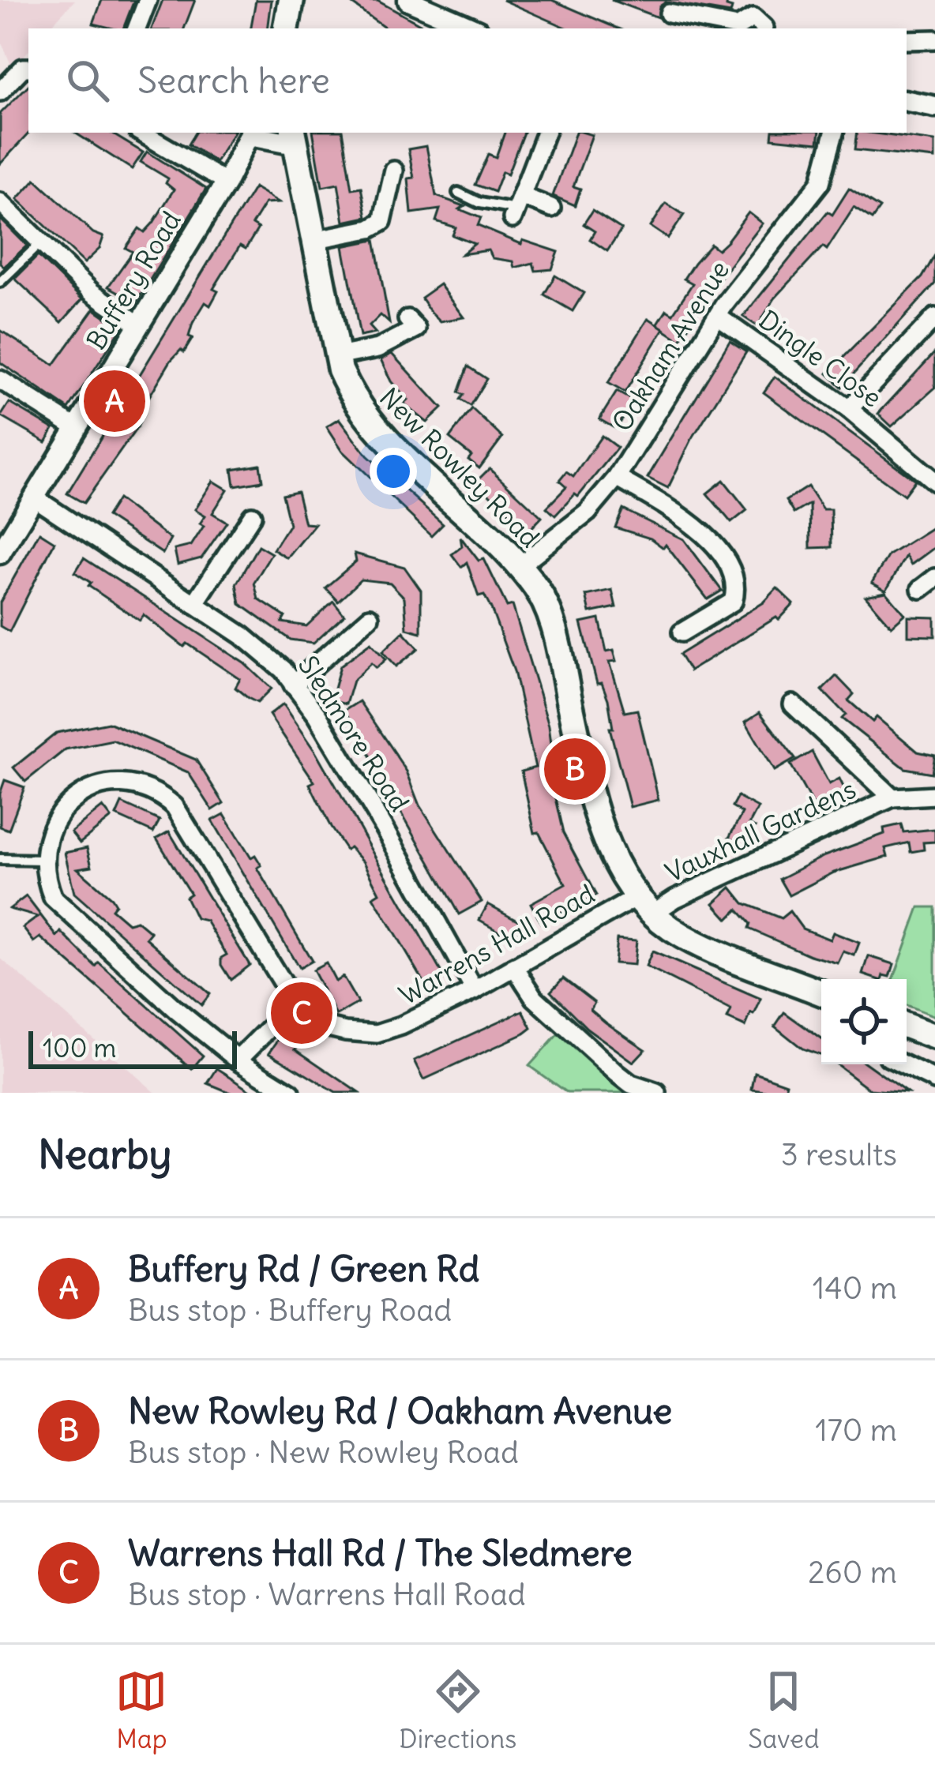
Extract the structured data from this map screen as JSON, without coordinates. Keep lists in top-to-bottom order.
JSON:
{
  "streets": {
    "main road": ["New Rowley Road"],
    "street": [
      "Buffery Road",
      "Oakham Avenue",
      "Dingle Close",
      "Sledmore Road",
      "Vauxhall Gardens",
      "Warrens Hall Road"
    ]
  },
  "crossings": [
    ["Buffery Road", "Sledmore Road"],
    ["Oakham Avenue", "Dingle Close"],
    ["Oakham Avenue", "New Rowley Road"],
    ["New Rowley Road", "Vauxhall Gardens"],
    ["New Rowley Road", "Warrens Hall Road"],
    ["Sledmore Road", "Warrens Hall Road"],
    ["Vauxhall Gardens", "Warrens Hall Road"]
  ],
  "scale_bar": "100 m",
  "page": {
    "search": "Search here",
    "pins": ["A", "B", "C"],
    "scale": "100 m",
    "heading": ["Nearby", "3 results"],
    "list": [
      {
        "mark": "A",
        "name": "Buffery Rd / Green Rd",
        "note": "Bus stop · Buffery Road",
        "value": "140 m"
      },
      {
        "mark": "B",
        "name": "New Rowley Rd / Oakham Avenue",
        "note": "Bus stop · New Rowley Road",
        "value": "170 m"
      },
      {
        "mark": "C",
        "name": "Warrens Hall Rd / The Sledmere",
        "note": "Bus stop · Warrens Hall Road",
        "value": "260 m"
      }
    ],
    "nav": ["Map", "Directions", "Saved"]
  }
}
